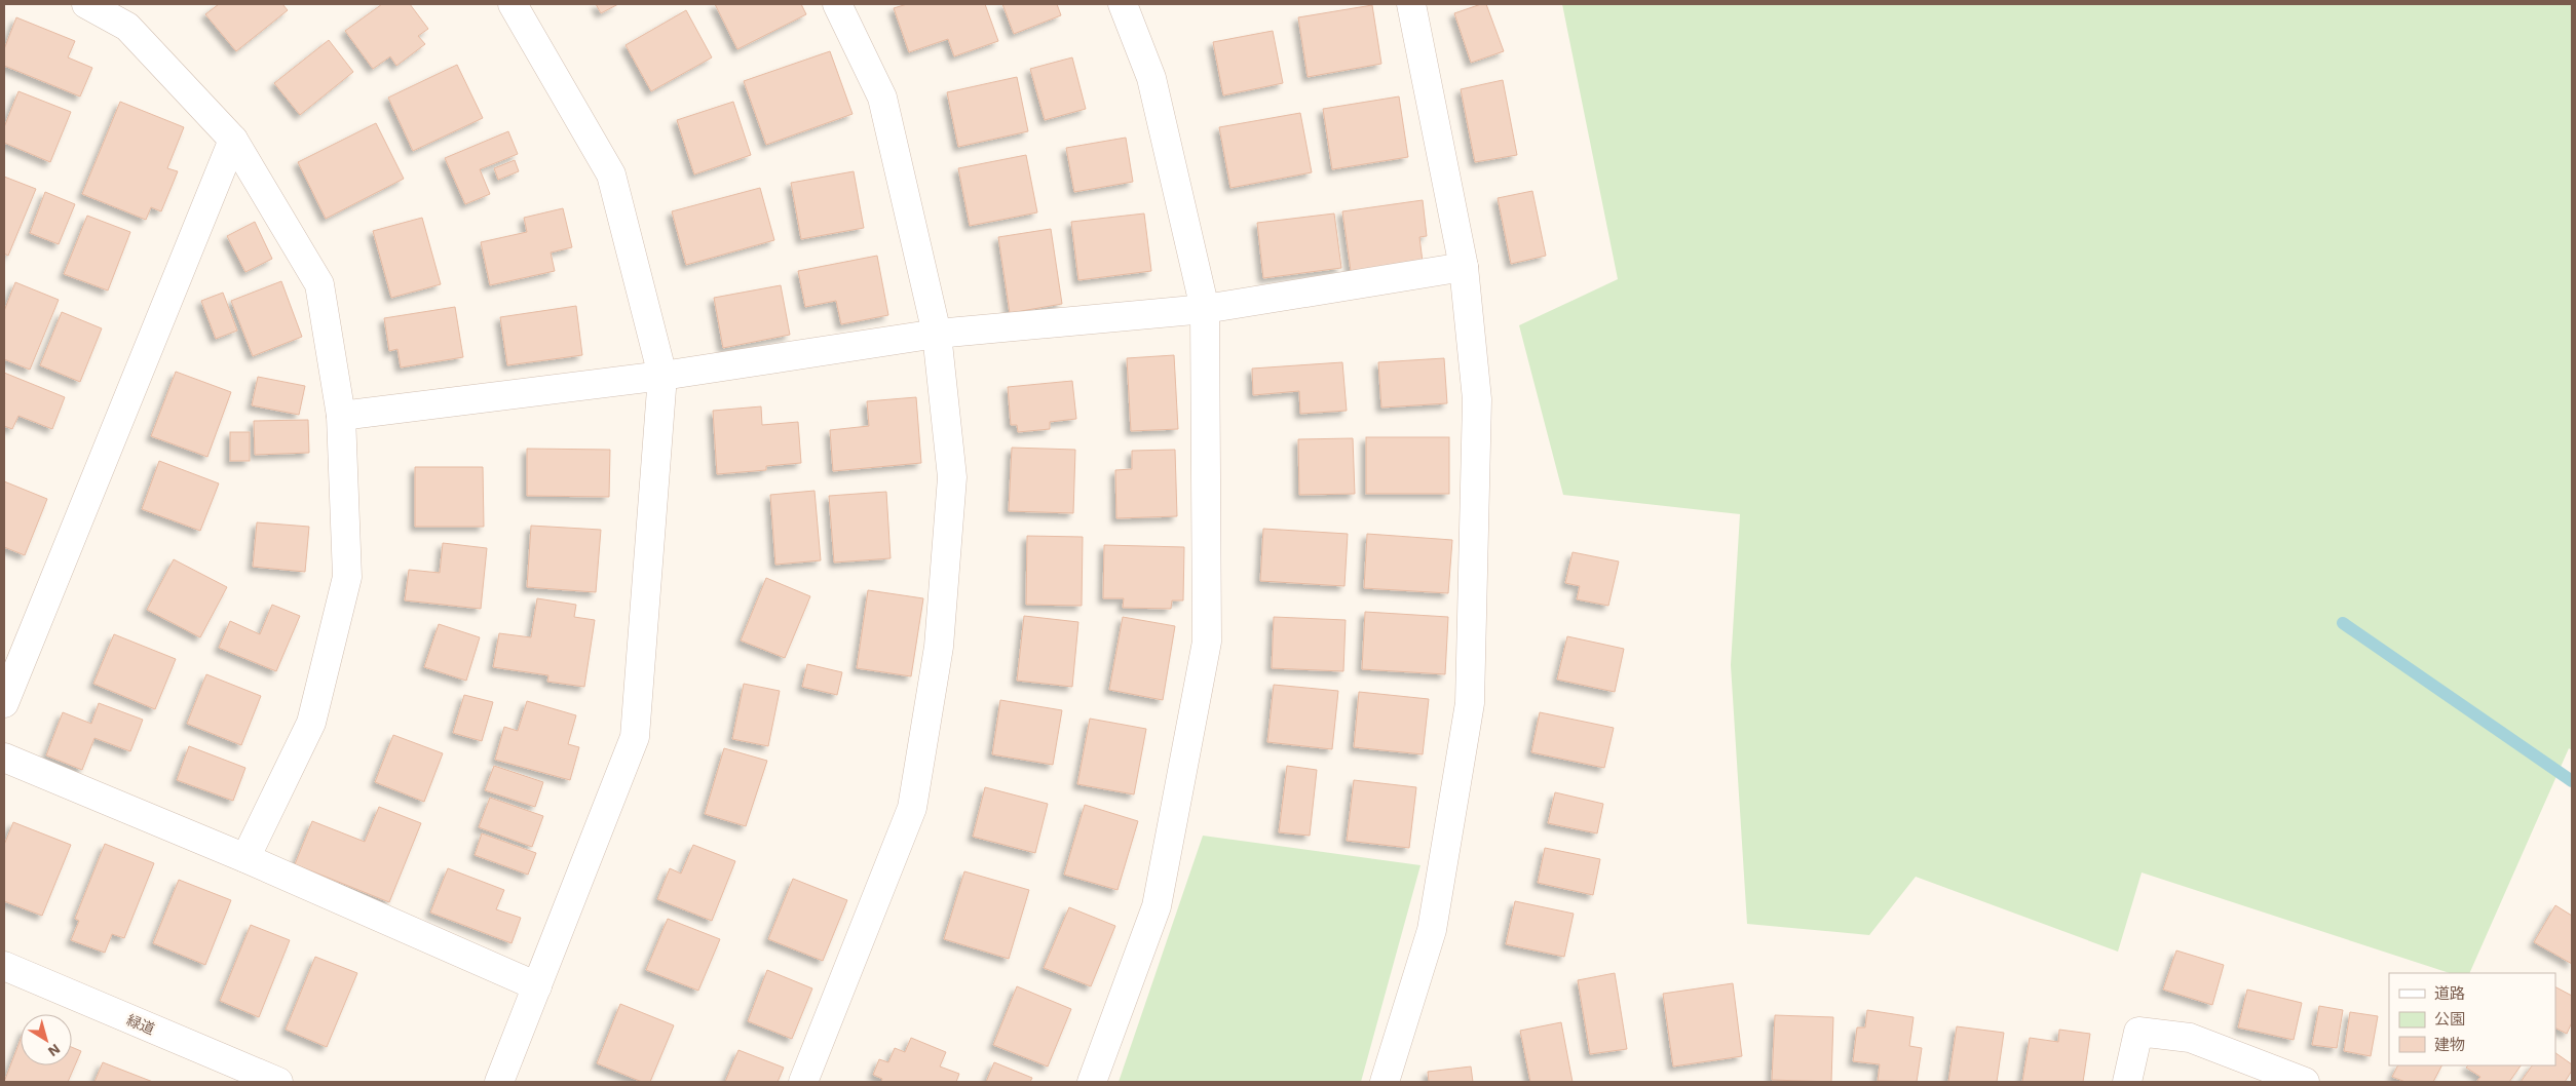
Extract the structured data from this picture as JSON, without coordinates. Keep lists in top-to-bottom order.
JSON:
{
  "streets": {
    "street": ["緑道"]
  },
  "legend": ["道路", "公園", "建物"],
  "north": "bottom right"
}
